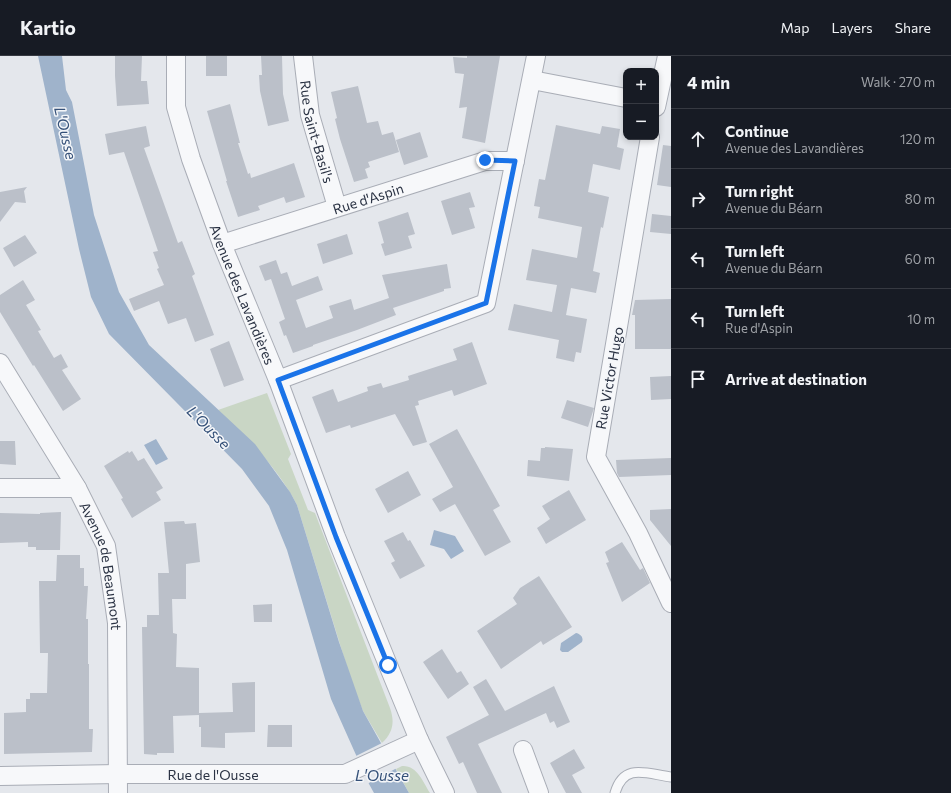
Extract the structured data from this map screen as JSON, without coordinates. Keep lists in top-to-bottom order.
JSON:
{
  "streets": {
    "street": [
      "Rue Saint-Basil's",
      "Rue d'Aspin",
      "Avenue des Lavandières",
      "Rue Victor Hugo",
      "Avenue de Beaumont",
      "Rue de l'Ousse"
    ]
  },
  "crossings": [
    ["Rue Saint-Basil's", "Rue d'Aspin"],
    ["Rue d'Aspin", "Avenue des Lavandières"],
    ["Avenue des Lavandières", "Rue de l'Ousse"],
    ["Avenue de Beaumont", "Rue de l'Ousse"]
  ],
  "water": ["L'Ousse"],
  "page": {
    "header": "Kartio",
    "nav": ["Map", "Layers", "Share"],
    "heading": ["4 min", "Walk · 270 m"],
    "map_buttons": ["+", "−"],
    "list": [
      ["Continue", "Avenue des Lavandières", "120 m"],
      ["Turn right", "Avenue du Béarn", "80 m"],
      ["Turn left", "Avenue du Béarn", "60 m"],
      ["Turn left", "Rue d'Aspin", "10 m"],
      "Arrive at destination"
    ]
  }
}
